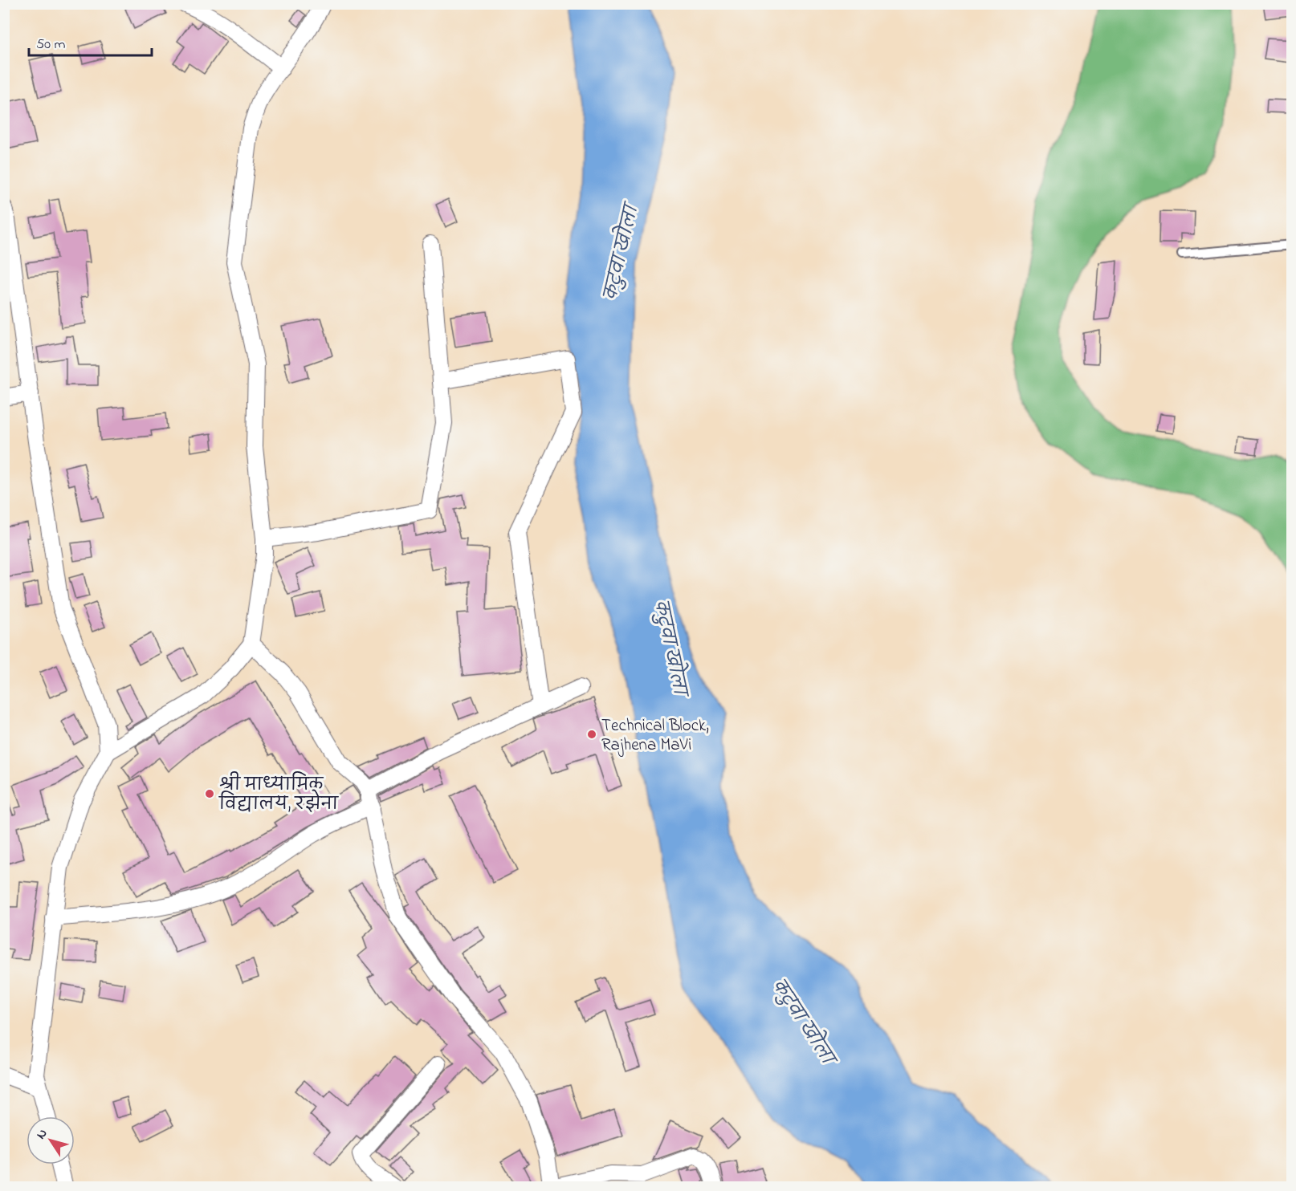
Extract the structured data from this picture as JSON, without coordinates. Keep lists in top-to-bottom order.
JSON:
{
  "water": ["कटुवा खोला"],
  "places": ["Technical Block, Rajhena MaVi", "श्री माध्यामिक विद्यालय, रझेना"],
  "scale_bar": "50 m",
  "north": "top left"
}
